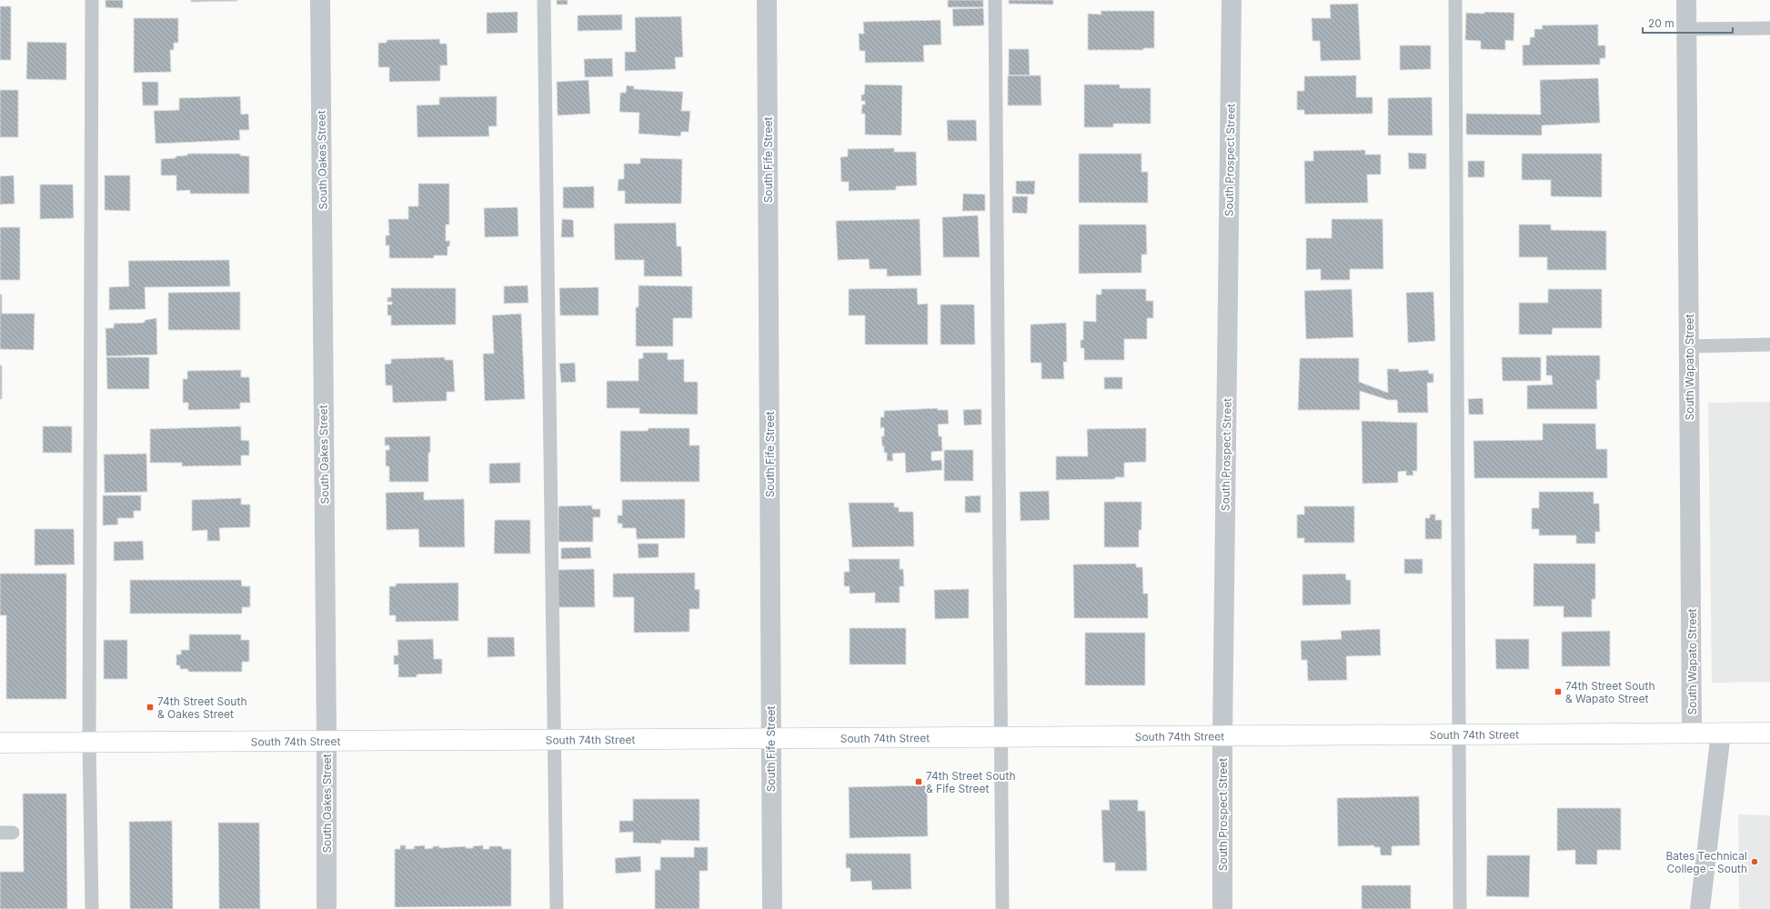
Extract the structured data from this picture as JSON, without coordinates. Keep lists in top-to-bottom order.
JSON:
{
  "streets": {
    "main road": ["South 74th Street"],
    "street": [
      "South Oakes Street",
      "South Fife Street",
      "South Prospect Street",
      "South Wapato Street"
    ]
  },
  "crossings": [
    ["South Oakes Street", "South 74th Street"],
    ["South Fife Street", "South 74th Street"],
    ["South Prospect Street", "South 74th Street"],
    ["South Wapato Street", "South 74th Street"]
  ],
  "places": {
    "transit": ["74th Street South & Wapato Street", "74th Street South & Oakes Street", "74th Street South & Fife Street"],
    "other": ["Bates Technical College - South"]
  },
  "scale_bar": "20 m"
}
